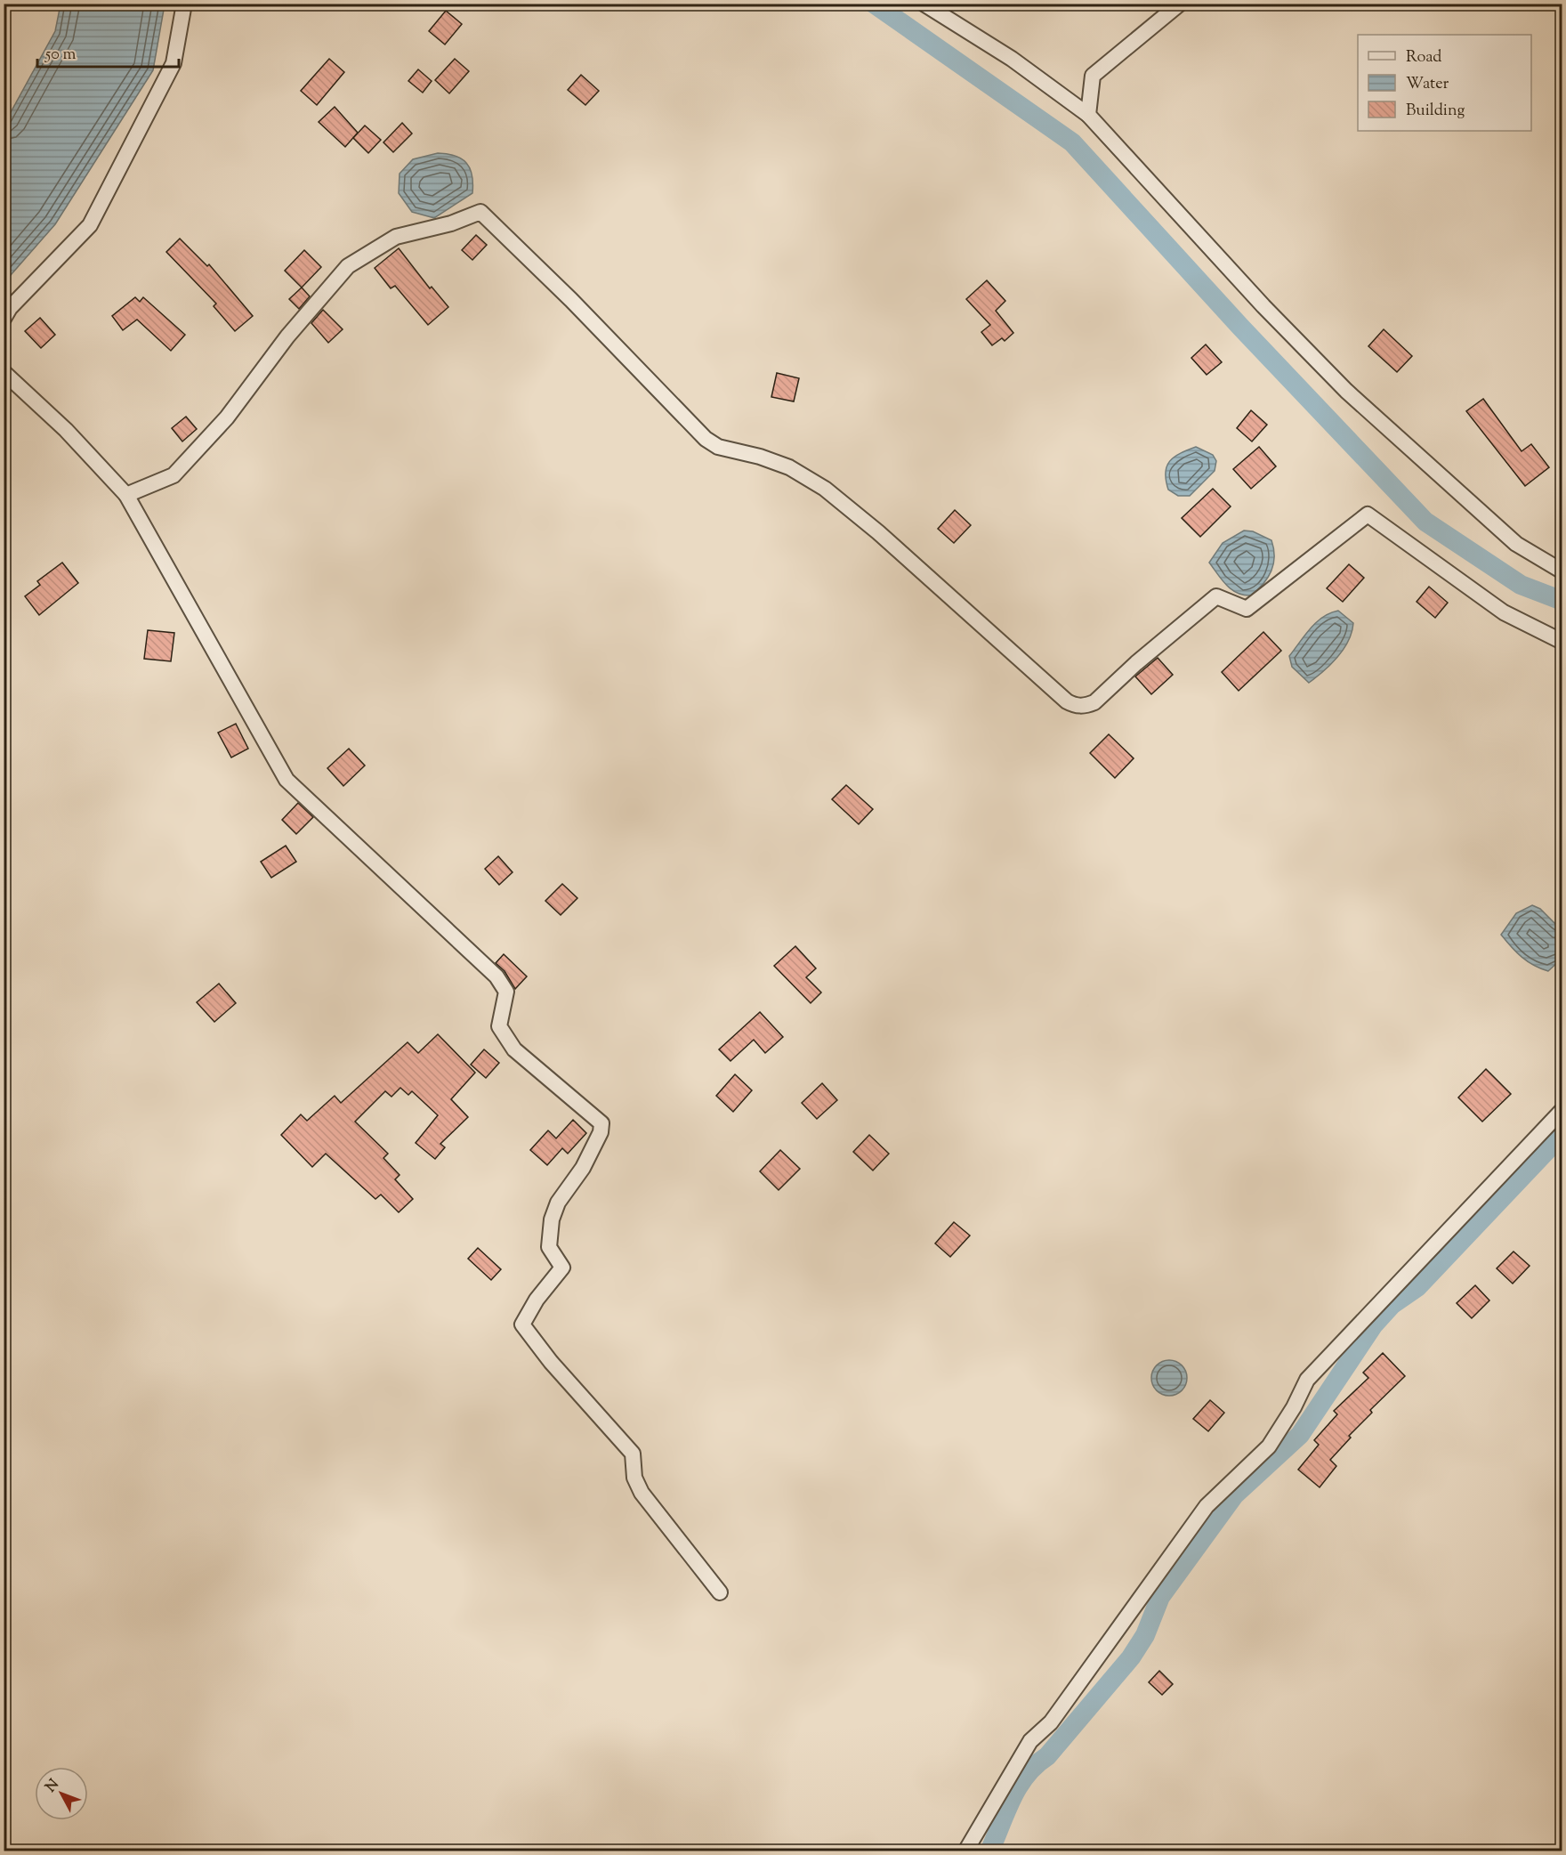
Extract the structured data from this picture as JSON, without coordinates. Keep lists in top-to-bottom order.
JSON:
{
  "legend": ["Road", "Water", "Building"],
  "scale_bar": "50 m",
  "north": "top left"
}
